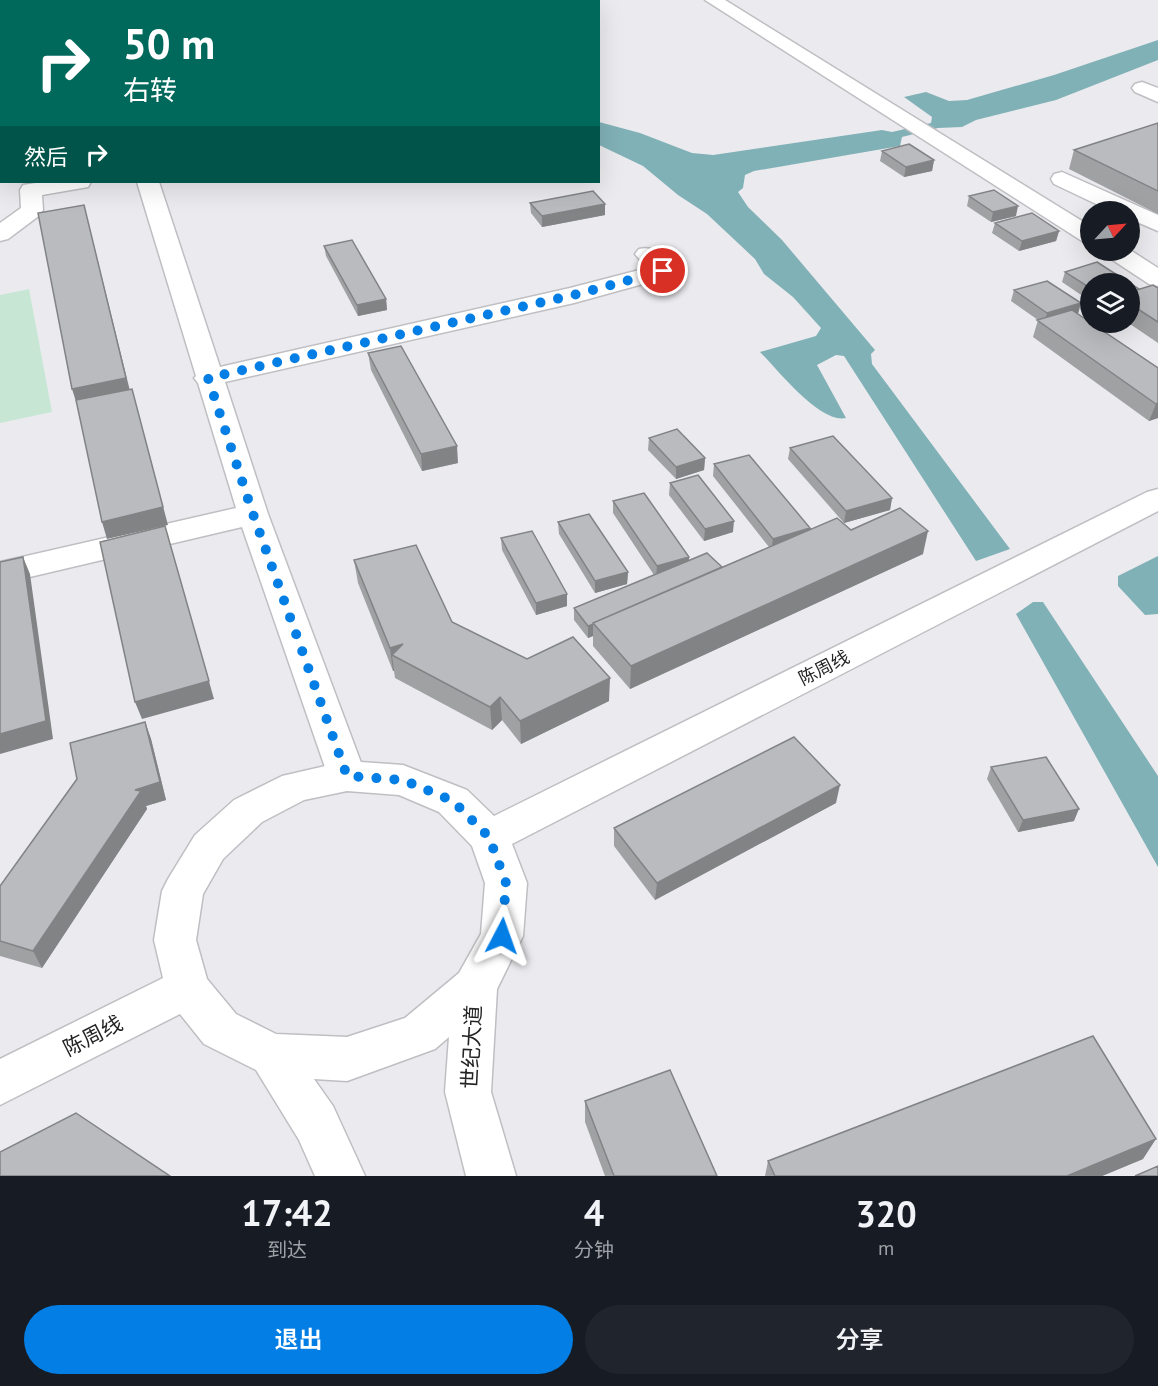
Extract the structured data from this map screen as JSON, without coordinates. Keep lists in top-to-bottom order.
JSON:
{
  "streets": {
    "street": ["陈周线", "世纪大道"]
  },
  "north": "top right",
  "page": {
    "turn": ["50 m", "右转"],
    "then": "然后",
    "eta": [
      "17:42",
      "到达",
      "4",
      "分钟",
      "320",
      "m"
    ],
    "buttons": ["退出", "分享"]
  }
}
